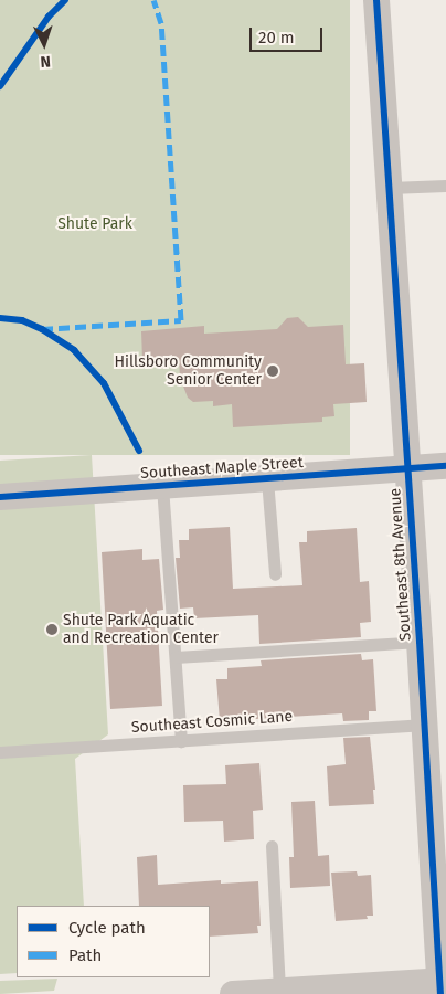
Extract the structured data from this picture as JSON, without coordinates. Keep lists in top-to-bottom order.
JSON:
{
  "streets": {
    "street": ["Southeast Maple Street", "Southeast 8th Avenue"],
    "lane": ["Southeast Cosmic Lane"]
  },
  "crossings": [
    ["Southeast Maple Street", "Southeast 8th Avenue"],
    ["Southeast 8th Avenue", "Southeast Cosmic Lane"]
  ],
  "parks": ["Shute Park"],
  "places": ["Hillsboro Community Senior Center", "Shute Park Aquatic and Recreation Center"],
  "legend": ["Cycle path", "Path"],
  "scale_bar": "20 m",
  "north": "bottom"
}
